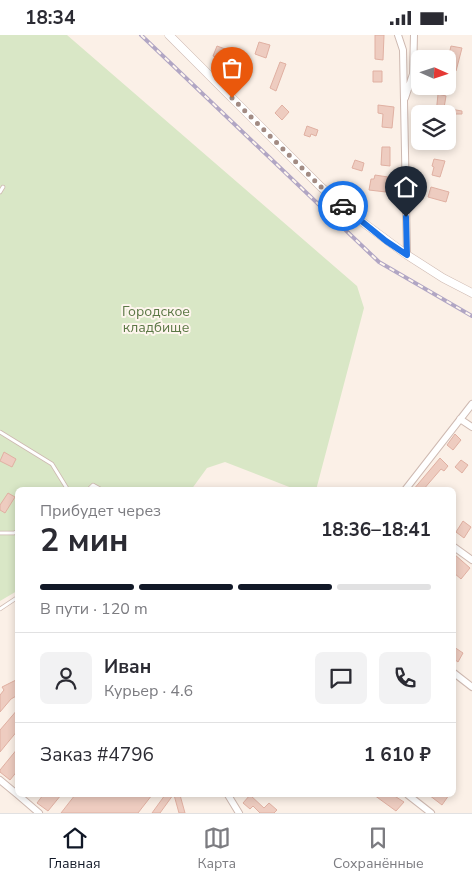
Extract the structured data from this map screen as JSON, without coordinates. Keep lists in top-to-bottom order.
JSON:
{
  "parks": ["Городское кладбище"],
  "north": "right",
  "page": {
    "status": "18:34",
    "heading": ["2 мин", "Прибудет через", "18:36–18:41"],
    "panel": [
      "Иван",
      "Курьер · 4.6",
      "Заказ #4796",
      "1 610 ₽"
    ],
    "bar": "В пути · 120 m",
    "tabs": ["Главная", "Карта", "Сохранённые"]
  }
}
